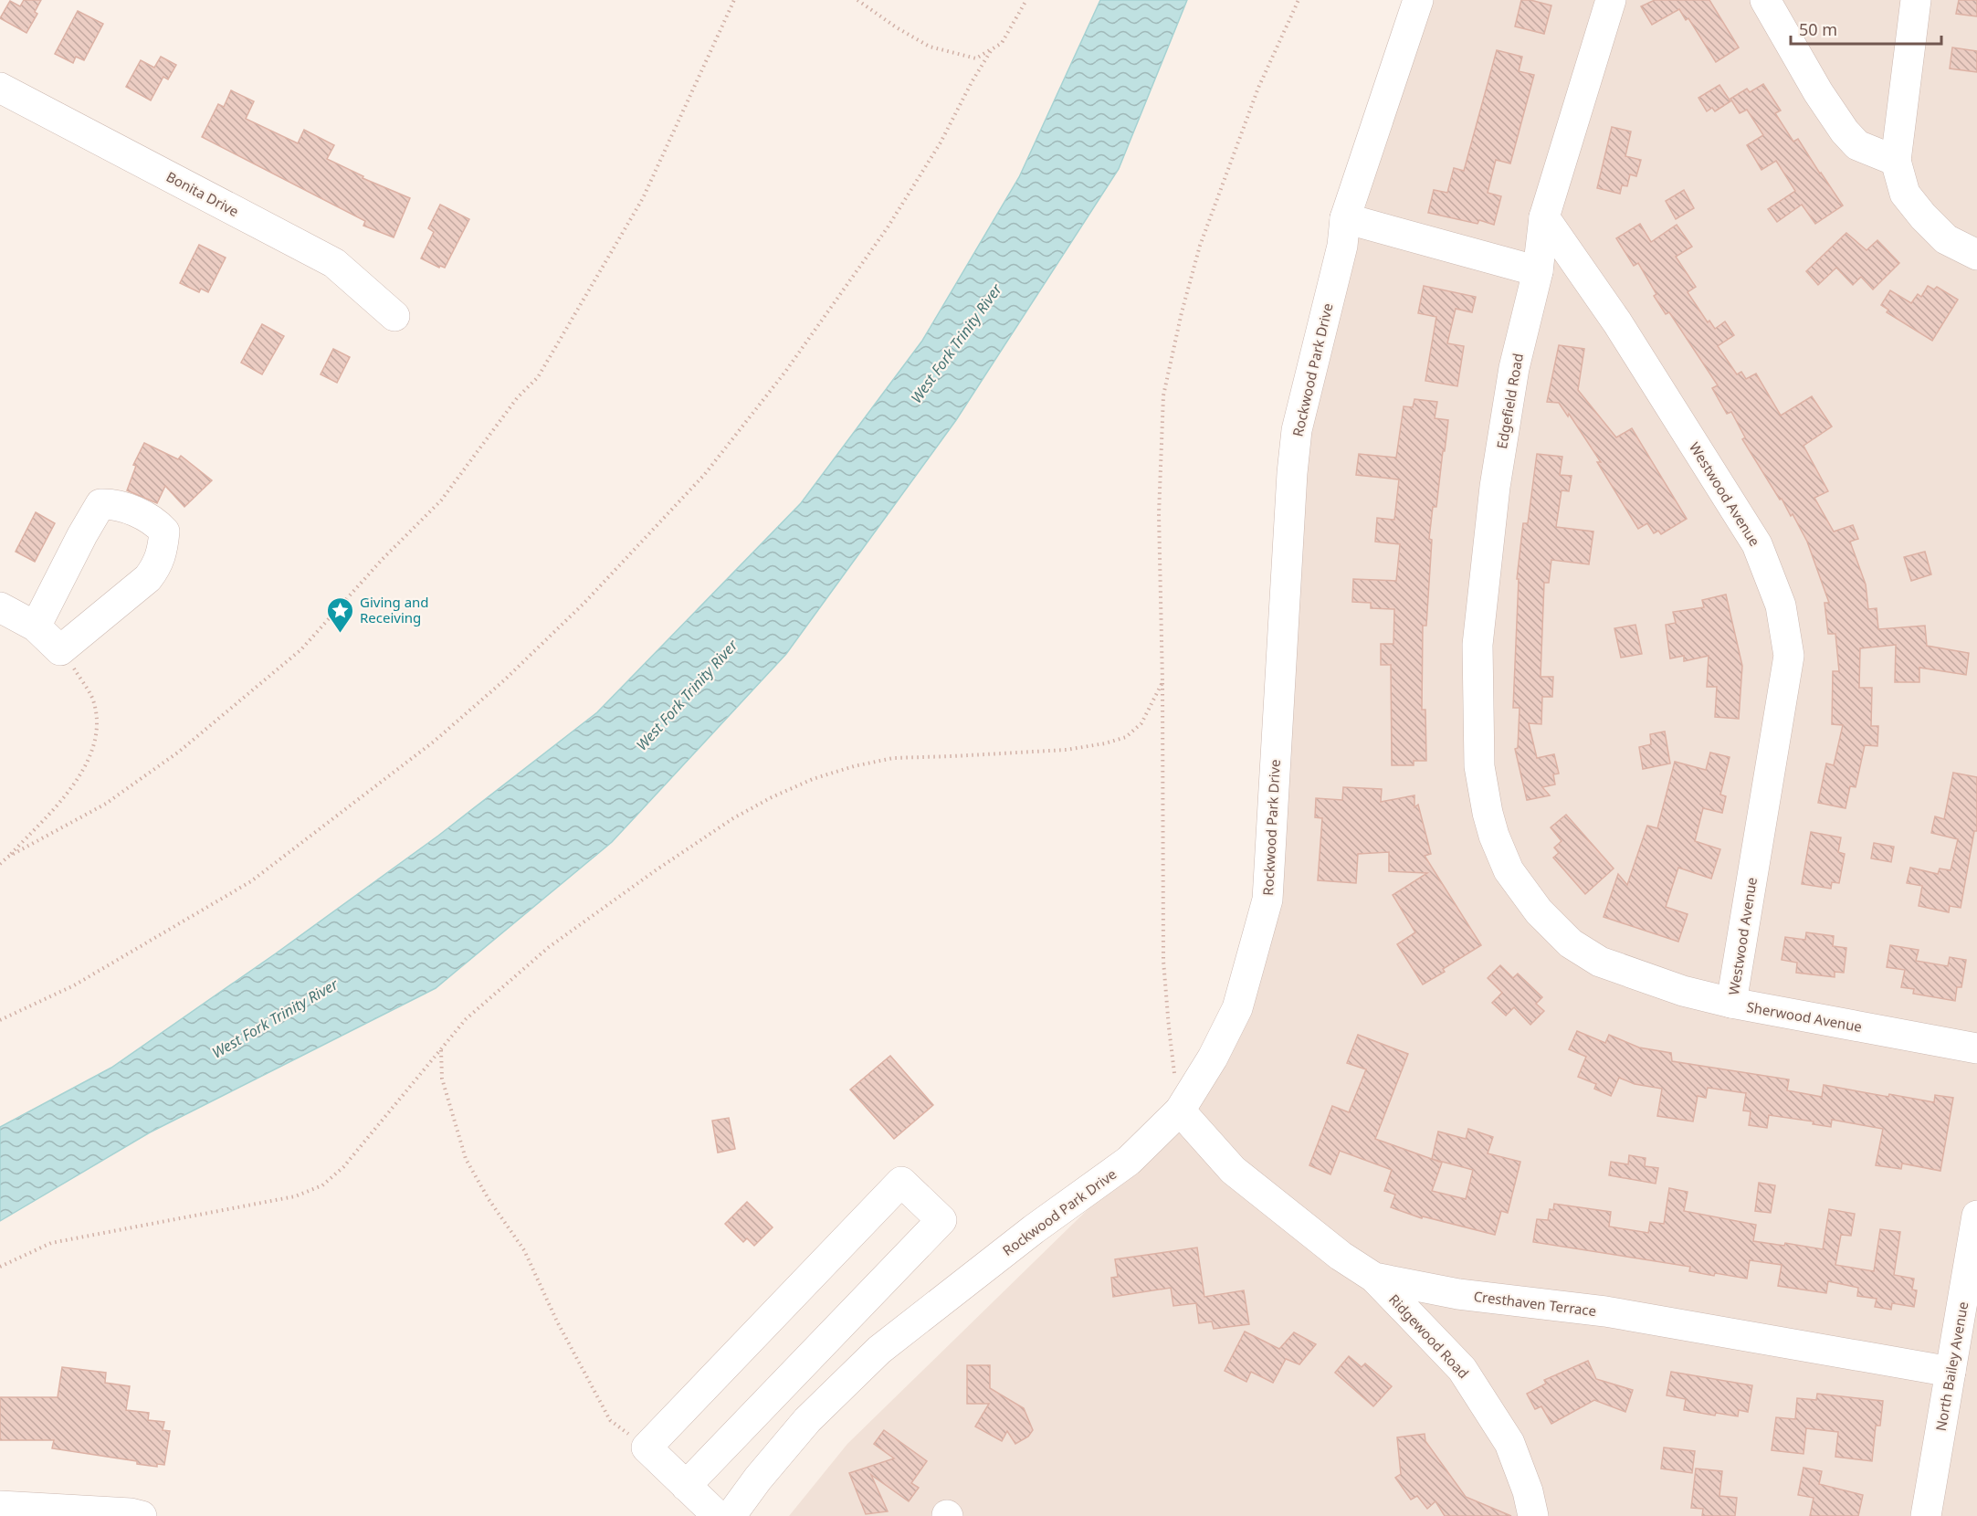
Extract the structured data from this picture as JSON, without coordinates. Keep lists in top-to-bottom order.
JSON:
{
  "streets": {
    "street": [
      "Bonita Drive",
      "Rockwood Park Drive",
      "Edgefield Road",
      "Westwood Avenue",
      "Sherwood Avenue",
      "Cresthaven Terrace",
      "Ridgewood Road",
      "North Bailey Avenue"
    ]
  },
  "crossings": [
    ["Rockwood Park Drive", "Cresthaven Terrace"],
    ["Edgefield Road", "Westwood Avenue"],
    ["Edgefield Road", "Sherwood Avenue"],
    ["Westwood Avenue", "Sherwood Avenue"],
    ["Cresthaven Terrace", "Ridgewood Road"],
    ["Cresthaven Terrace", "North Bailey Avenue"]
  ],
  "water": ["West Fork Trinity River"],
  "places": {
    "place": ["Giving and Receiving"]
  },
  "scale_bar": "50 m"
}
